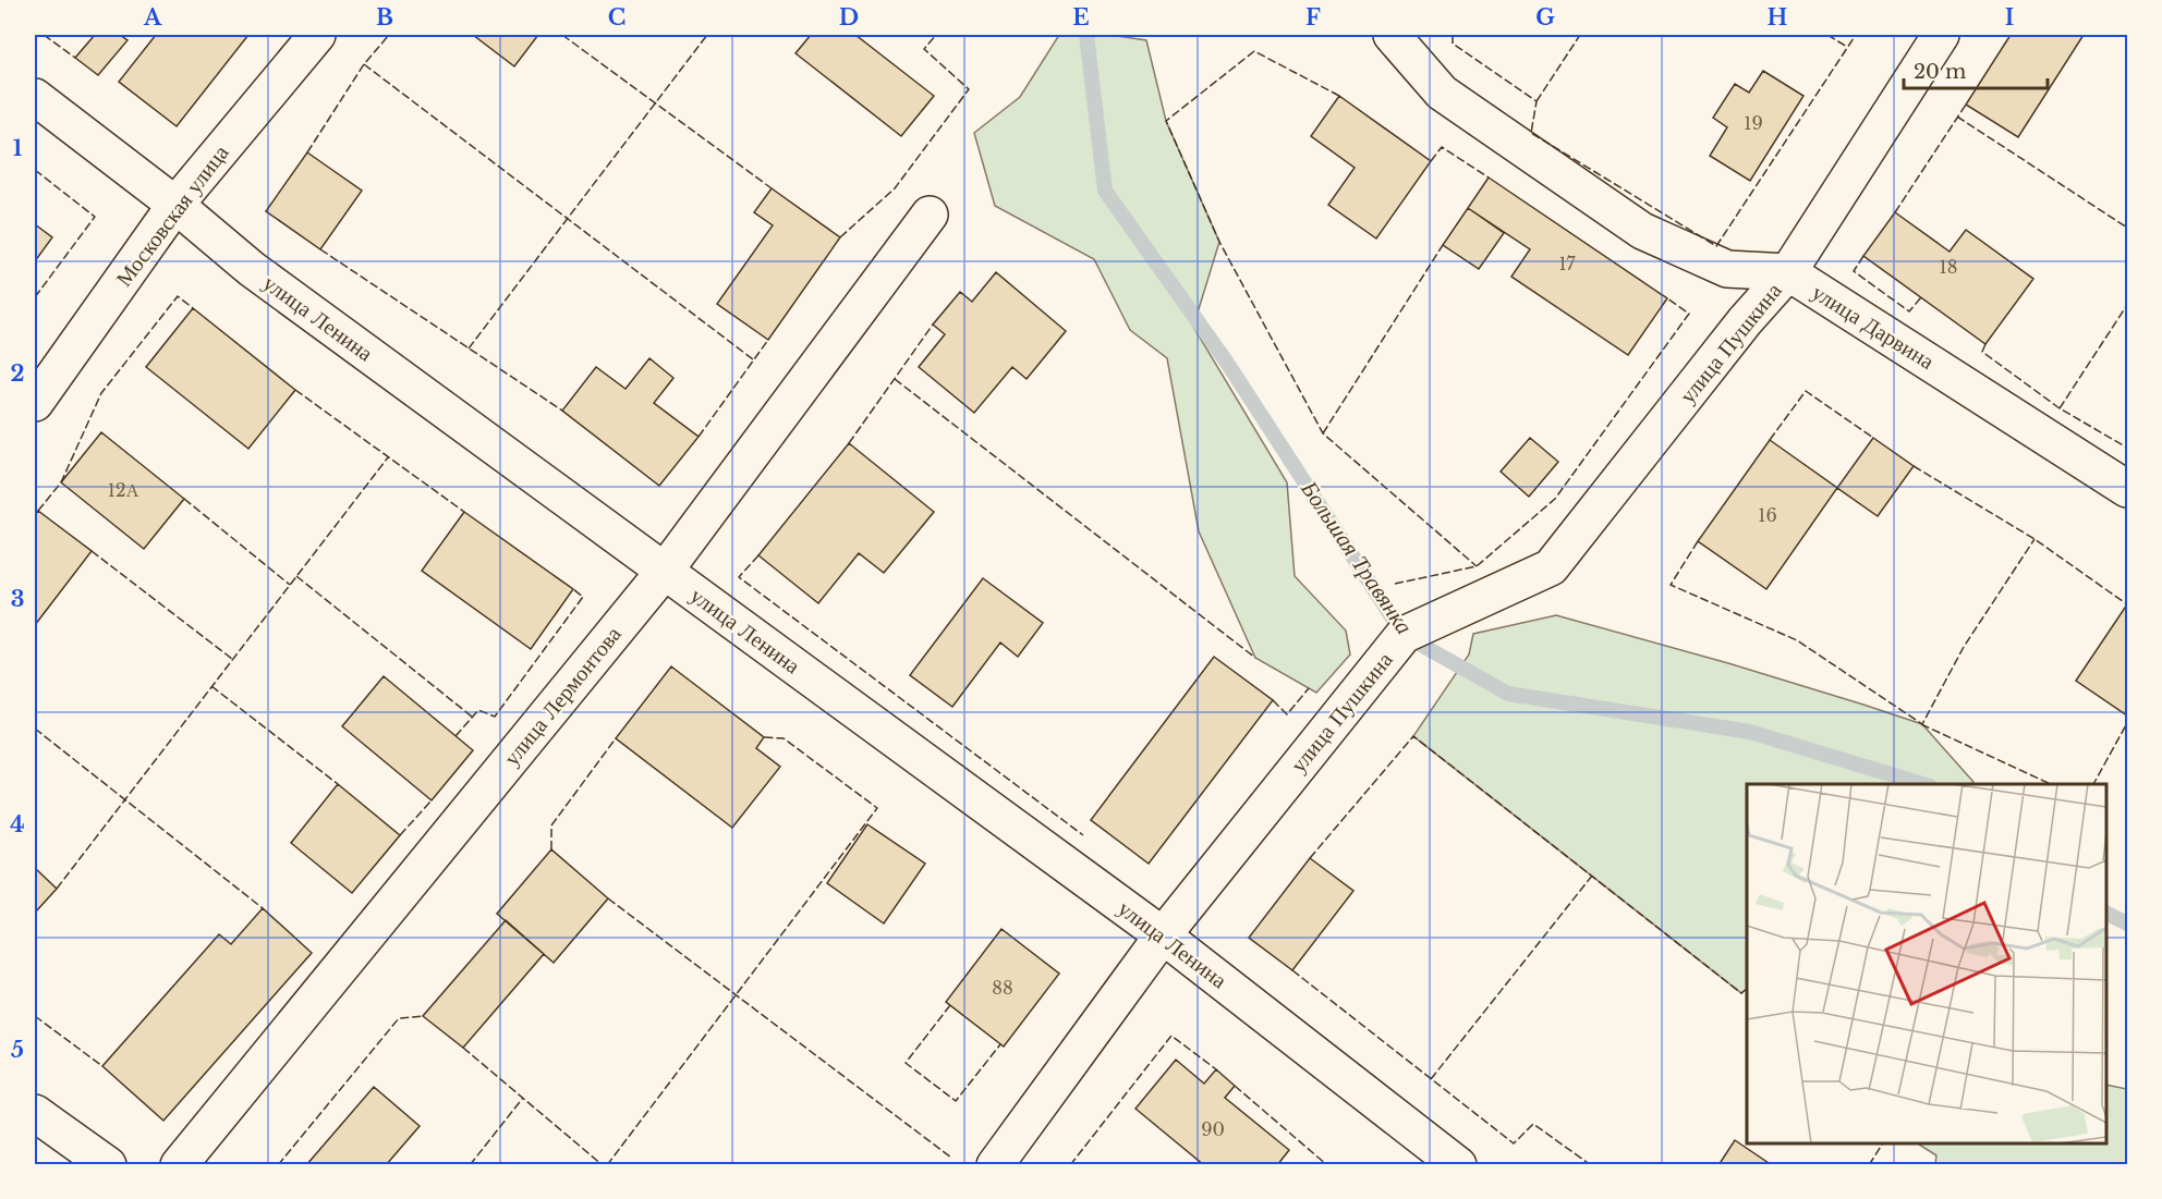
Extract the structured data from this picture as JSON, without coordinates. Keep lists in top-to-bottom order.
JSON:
{
  "streets": {
    "street": [
      "Московская улица",
      "улица Ленина",
      "улица Дарвина",
      "улица Пушкина",
      "улица Лермонтова"
    ]
  },
  "crossings": [
    ["Московская улица", "улица Ленина"],
    ["улица Ленина", "улица Пушкина"],
    ["улица Ленина", "улица Лермонтова"],
    ["улица Дарвина", "улица Пушкина"]
  ],
  "water": ["Большая Травянка"],
  "house_numbers": [
    "19",
    "17",
    "18",
    "12А",
    "16",
    "88",
    "90"
  ],
  "scale_bar": "20 m",
  "grid": {
    "columns": [
      "A",
      "B",
      "C",
      "D",
      "E",
      "F",
      "G",
      "H",
      "I"
    ],
    "rows": [
      "1",
      "2",
      "3",
      "4",
      "5"
    ]
  }
}
